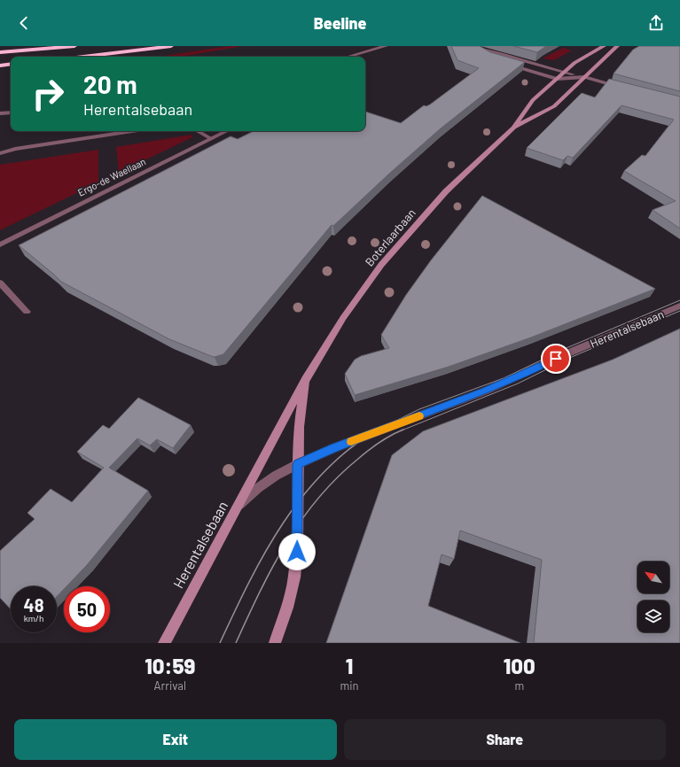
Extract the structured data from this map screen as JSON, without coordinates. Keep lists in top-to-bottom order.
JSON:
{
  "streets": {
    "main road": ["Boterlaarbaan", "Herentalsebaan"],
    "street": ["Ergo-de Waellaan"]
  },
  "crossings": [
    ["Boterlaarbaan", "Herentalsebaan"]
  ],
  "north": "top left",
  "page": {
    "header": "Beeline",
    "turn": ["20 m", "Herentalsebaan"],
    "speed": "48 km/h",
    "limit": "50",
    "eta": [
      "10:59",
      "Arrival",
      "1",
      "min",
      "100",
      "m"
    ],
    "buttons": ["Exit", "Share"]
  }
}
